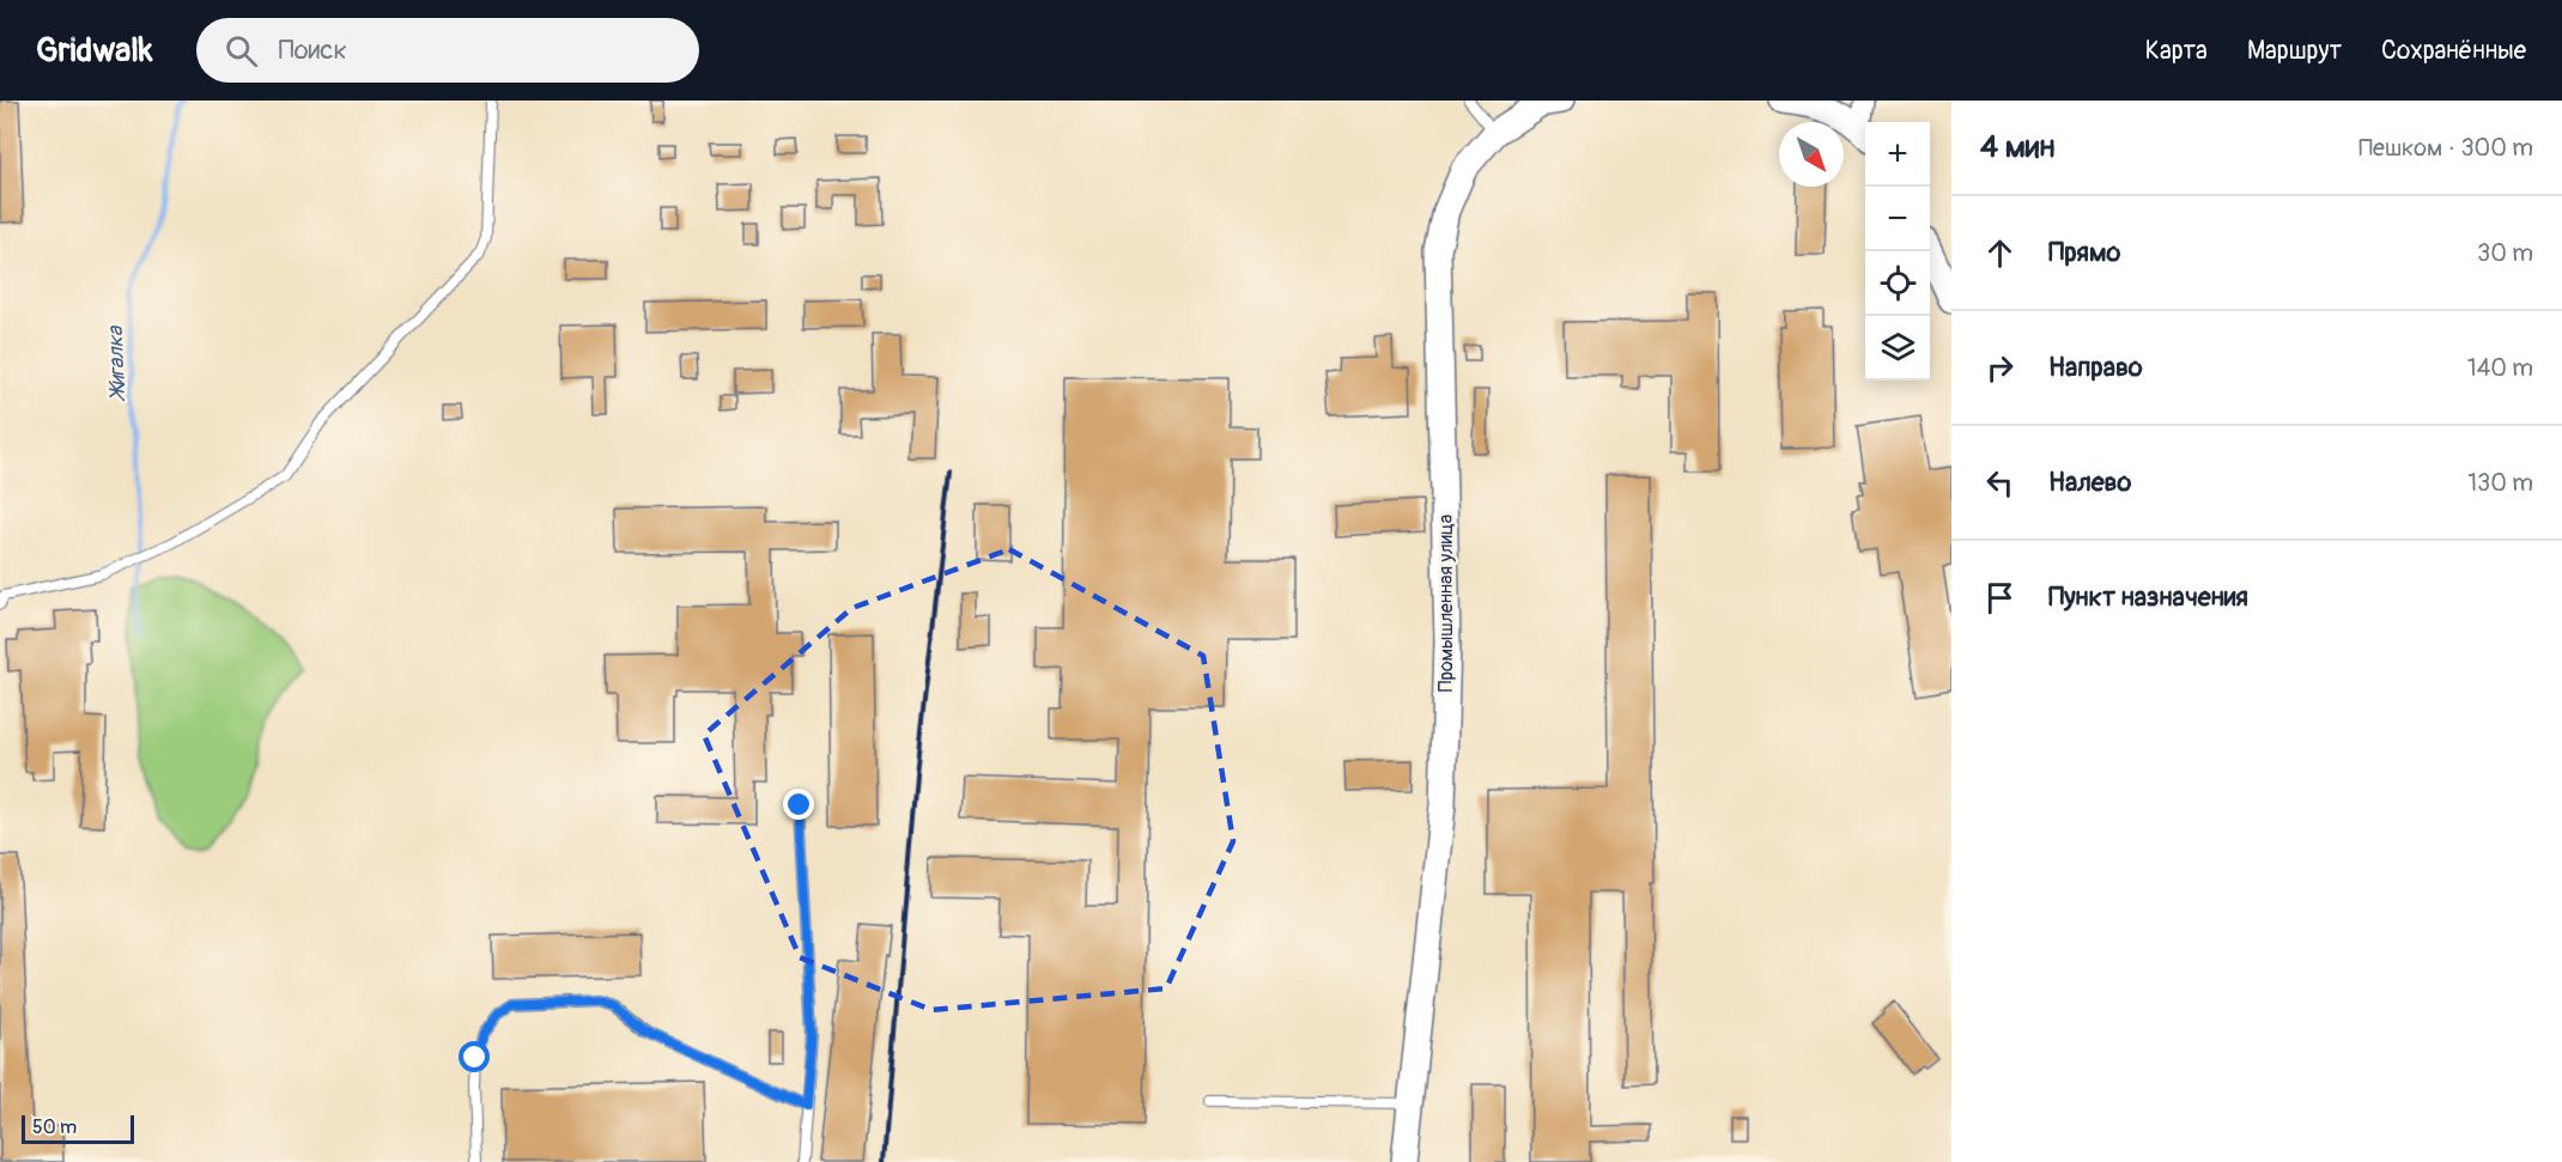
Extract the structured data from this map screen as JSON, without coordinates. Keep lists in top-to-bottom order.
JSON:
{
  "streets": {
    "street": ["Промышленная улица"]
  },
  "water": ["Жигалка"],
  "scale_bar": "50 m",
  "north": "bottom right",
  "page": {
    "header": "Gridwalk",
    "search": "Поиск",
    "nav": ["Карта", "Маршрут", "Сохранённые"],
    "heading": ["4 мин", "Пешком · 300 m"],
    "map_buttons": ["+", "−"],
    "list": [
      ["Прямо", "30 m"],
      ["Направо", "140 m"],
      ["Налево", "130 m"],
      "Пункт назначения"
    ],
    "scale": "50 m"
  }
}
